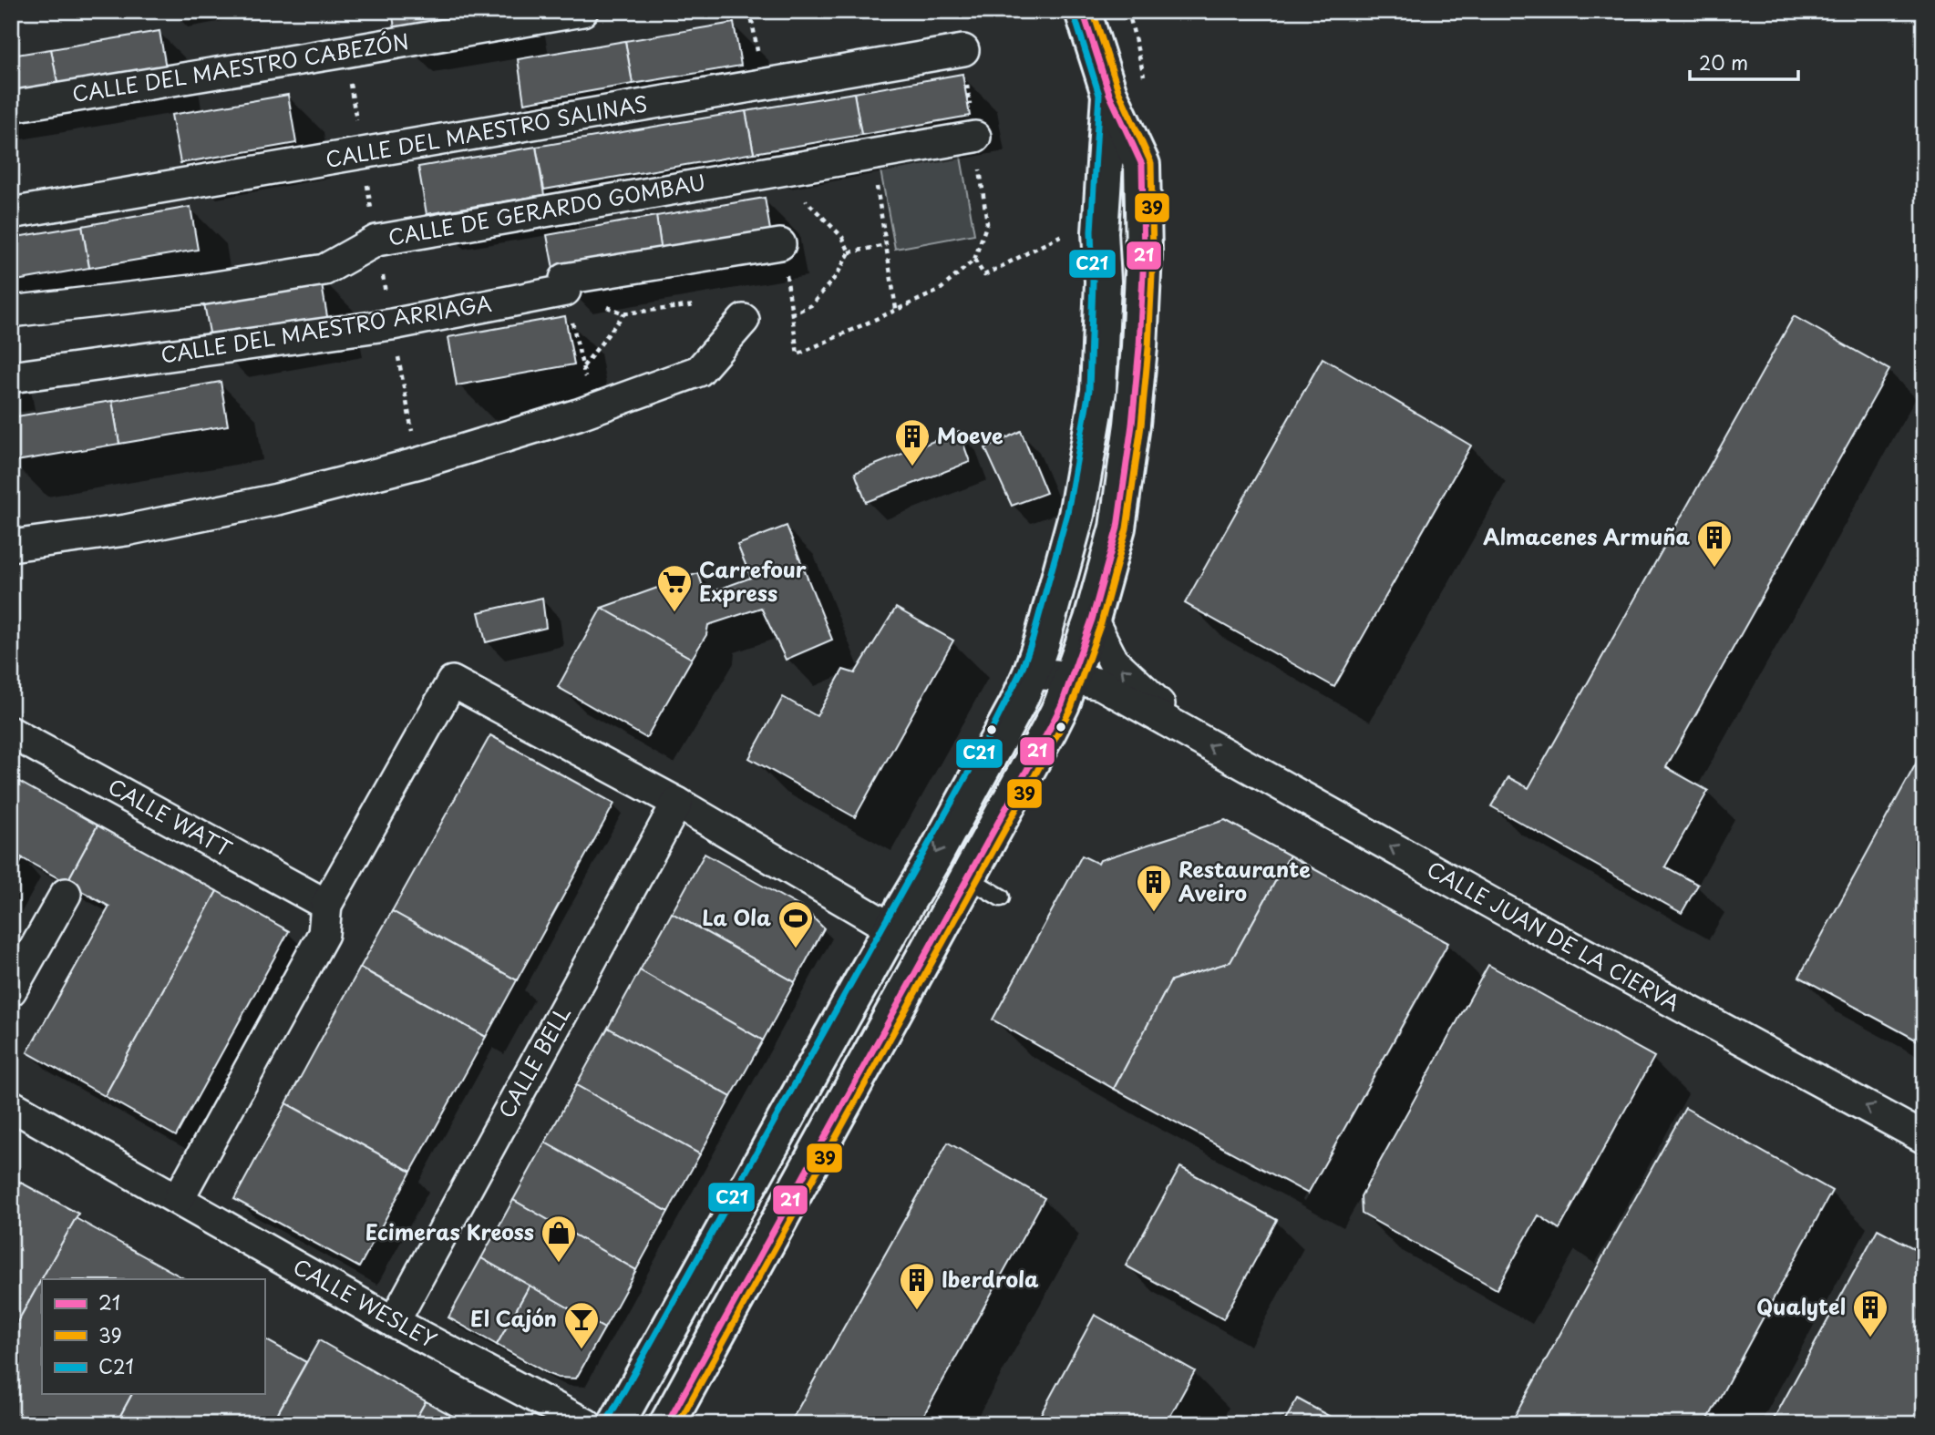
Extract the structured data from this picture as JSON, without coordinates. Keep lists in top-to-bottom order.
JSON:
{
  "streets": {
    "street": [
      "CALLE DEL MAESTRO CABEZÓN",
      "CALLE DEL MAESTRO SALINAS",
      "CALLE DE GERARDO GOMBAU",
      "CALLE DEL MAESTRO ARRIAGA",
      "CALLE WATT",
      "CALLE JUAN DE LA CIERVA",
      "CALLE BELL",
      "CALLE WESLEY"
    ]
  },
  "crossings": [
    ["CALLE BELL", "CALLE WESLEY"]
  ],
  "one_way": ["CALLE JUAN DE LA CIERVA"],
  "places": {
    "building": [
      "Moeve",
      "Almacenes Armuña",
      "Restaurante Aveiro",
      "Iberdrola",
      "Qualytel"
    ],
    "supermarket": ["Carrefour Express"],
    "sports": ["La Ola"],
    "shop": ["Ecimeras Kreoss"],
    "bar": ["El Cajón"]
  },
  "lines": ["transit line 21", "transit line 39", "transit line C21"],
  "legend": ["21", "39", "C21"],
  "scale_bar": "20 m"
}
